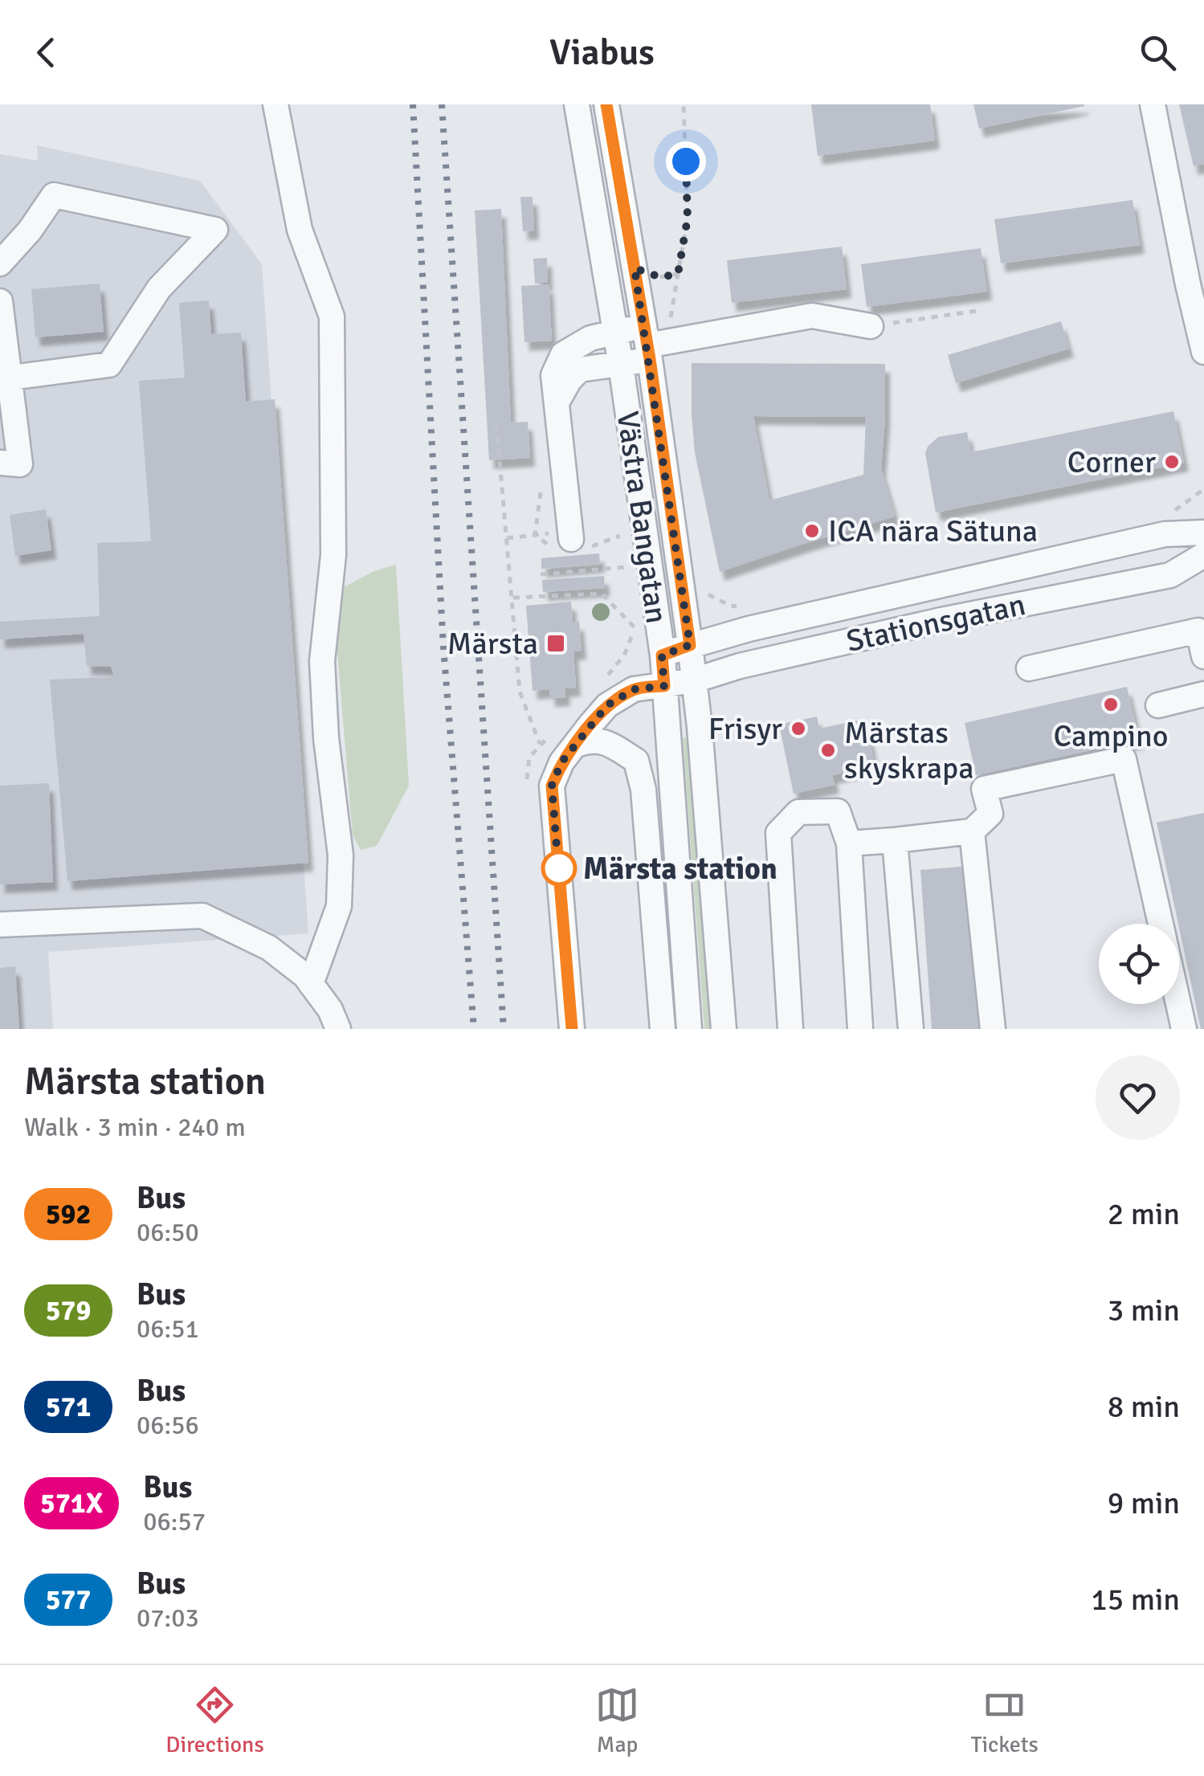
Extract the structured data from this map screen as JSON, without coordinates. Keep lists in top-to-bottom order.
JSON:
{
  "streets": {
    "street": ["Västra Bangatan", "Stationsgatan"]
  },
  "crossings": [
    ["Västra Bangatan", "Stationsgatan"]
  ],
  "places": {
    "other": [
      "Corner",
      "ICA nära Sätuna",
      "Campino",
      "Frisyr",
      "Märstas skyskrapa",
      "Märsta station"
    ],
    "transit": ["Märsta"]
  },
  "lines": ["bus line 592"],
  "page": {
    "header": "Viabus",
    "heading": ["Märsta station", "Walk · 3 min · 240 m"],
    "list": [
      {
        "mark": "592",
        "name": "Bus",
        "note": "06:50",
        "value": "2 min"
      },
      {
        "mark": "579",
        "name": "Bus",
        "note": "06:51",
        "value": "3 min"
      },
      {
        "mark": "571",
        "name": "Bus",
        "note": "06:56",
        "value": "8 min"
      },
      {
        "mark": "571X",
        "name": "Bus",
        "note": "06:57",
        "value": "9 min"
      },
      {
        "mark": "577",
        "name": "Bus",
        "note": "07:03",
        "value": "15 min"
      }
    ],
    "tabs": ["Directions", "Map", "Tickets"]
  }
}
